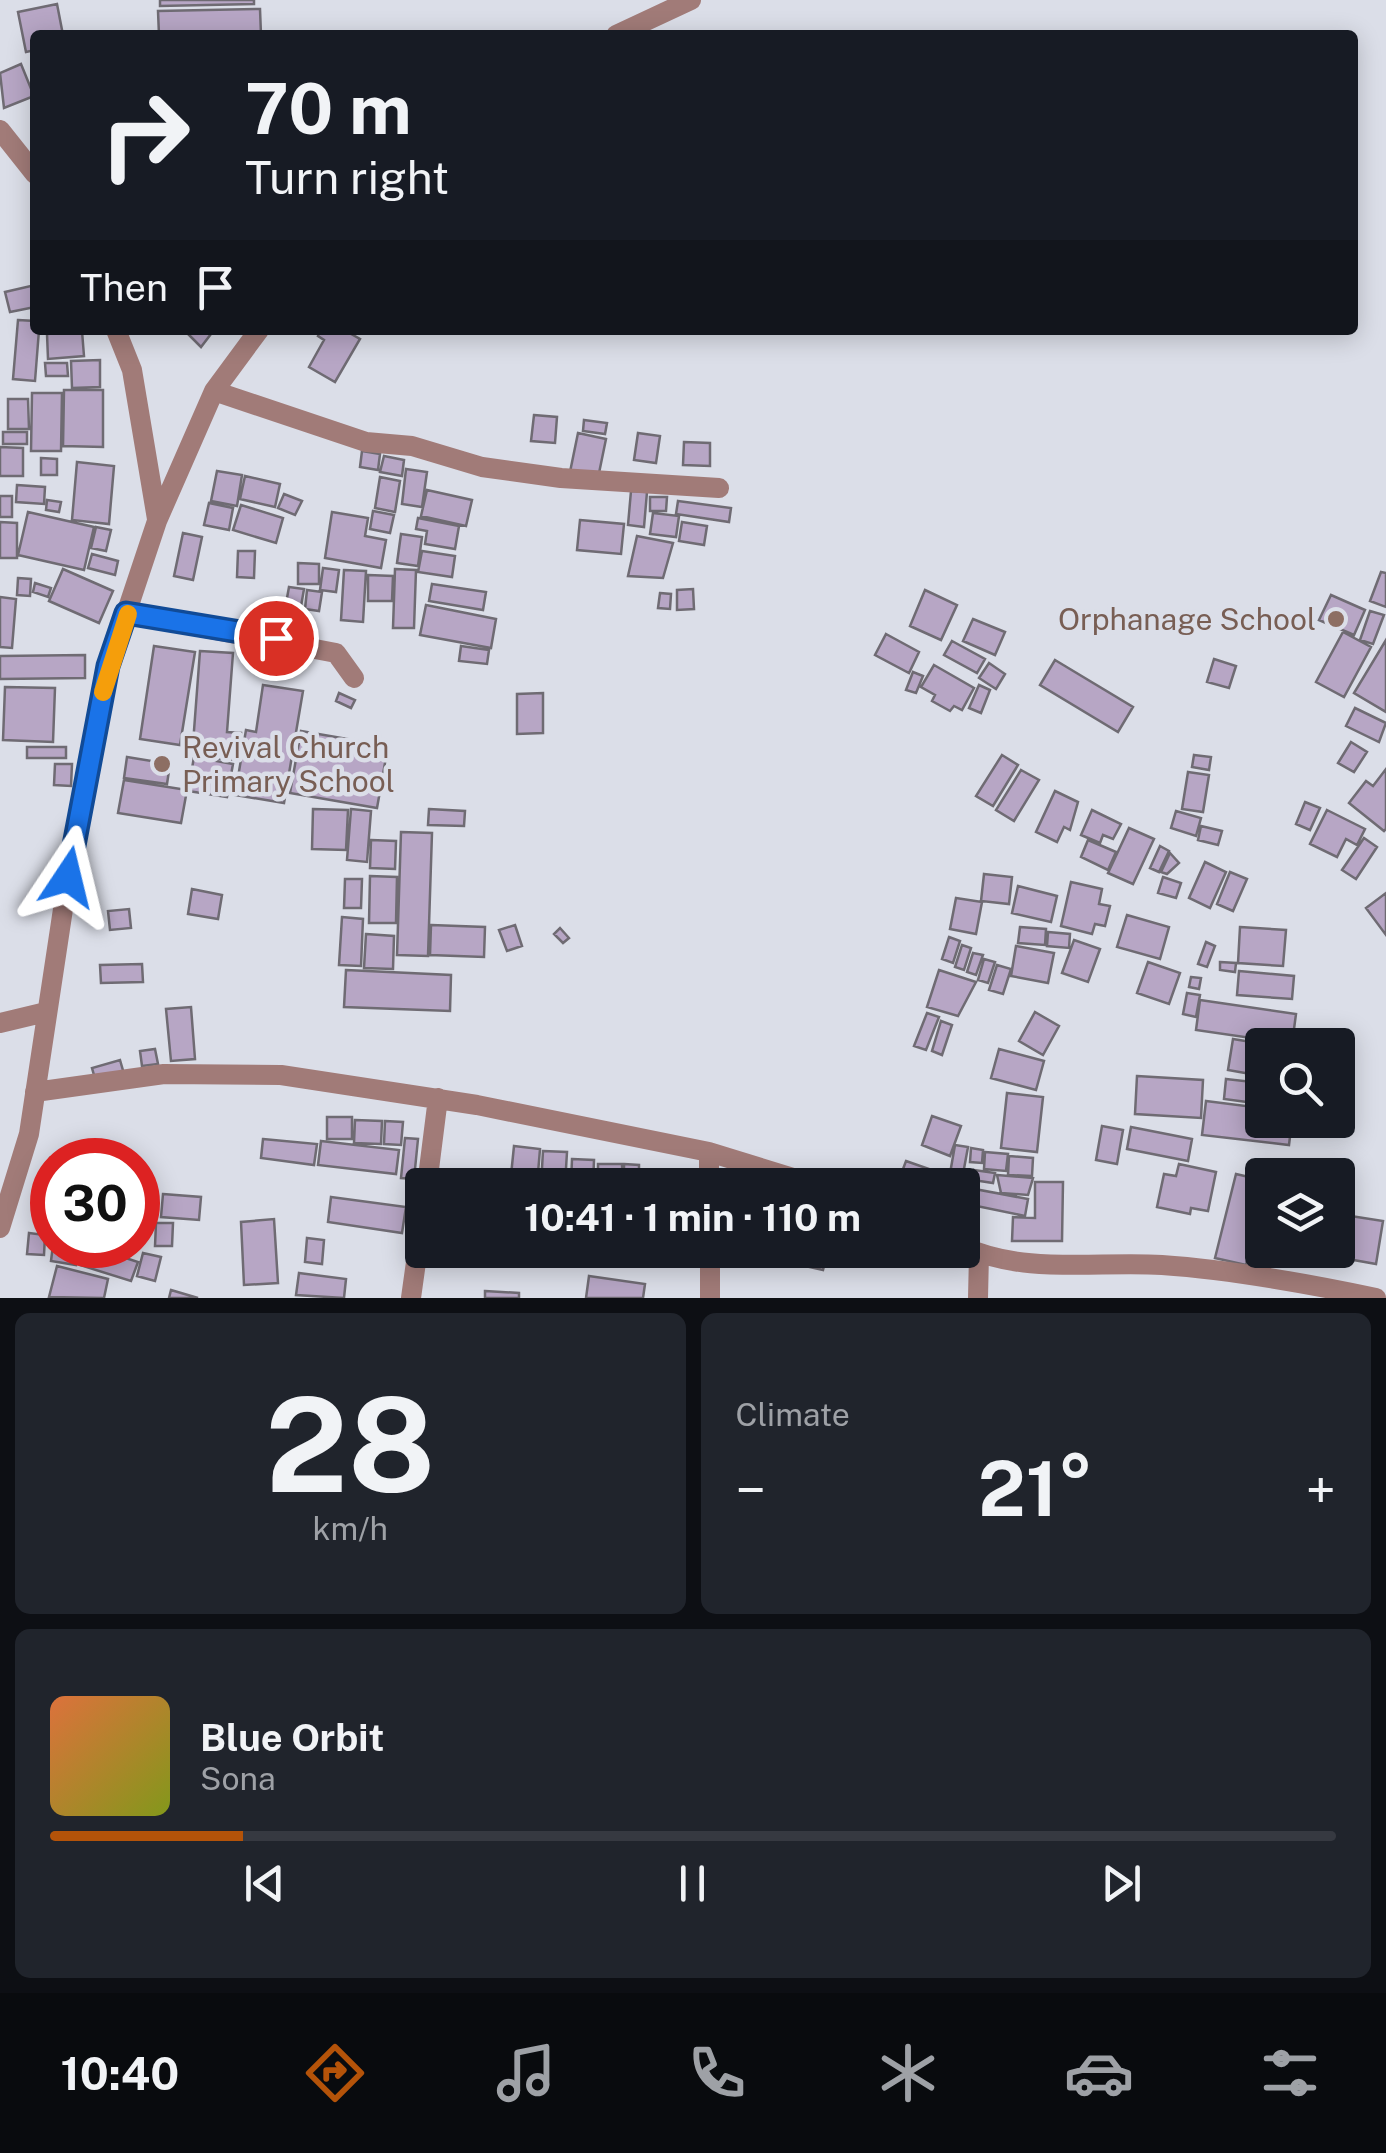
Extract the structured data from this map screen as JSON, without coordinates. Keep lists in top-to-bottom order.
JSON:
{
  "places": ["Orphanage School", "Revival Church Primary School"],
  "page": {
    "turn": ["70 m", "Turn right"],
    "then": "Then",
    "limit": "30",
    "trip": "10:41 · 1 min · 110 m",
    "tile": [
      ["28", "km/h"],
      "Climate"
    ],
    "heat": ["−", "21°", "+"],
    "song": ["Blue Orbit", "Sona"],
    "tabs": "10:40"
  }
}
